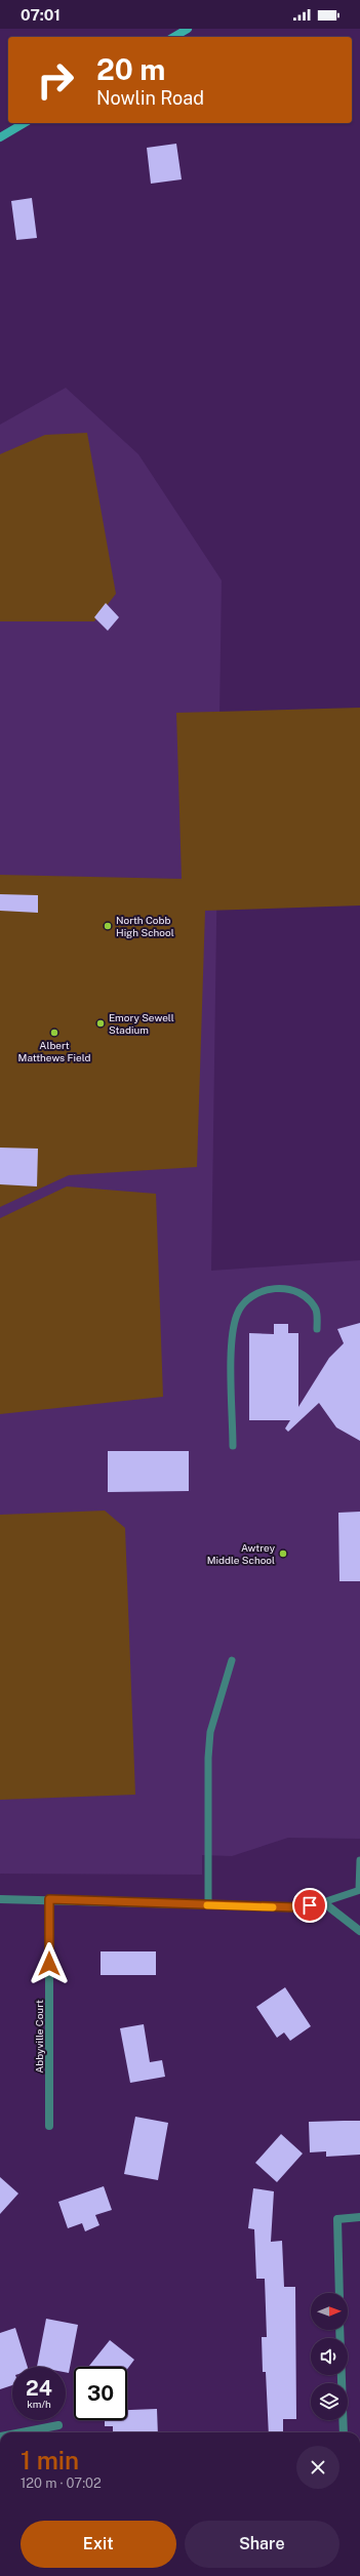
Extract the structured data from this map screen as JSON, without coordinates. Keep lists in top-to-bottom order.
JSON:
{
  "streets": {
    "street": ["Abbyville Court"]
  },
  "places": [
    "North Cobb High School",
    "Emory Sewell Stadium",
    "Albert Matthews Field",
    "Awtrey Middle School"
  ],
  "north": "right",
  "page": {
    "status": "07:01",
    "turn": ["20 m", "Nowlin Road"],
    "speed": "24 km/h",
    "limit": "30",
    "heading": ["1 min", "120 m · 07:02"],
    "buttons": ["Exit", "Share"]
  }
}
